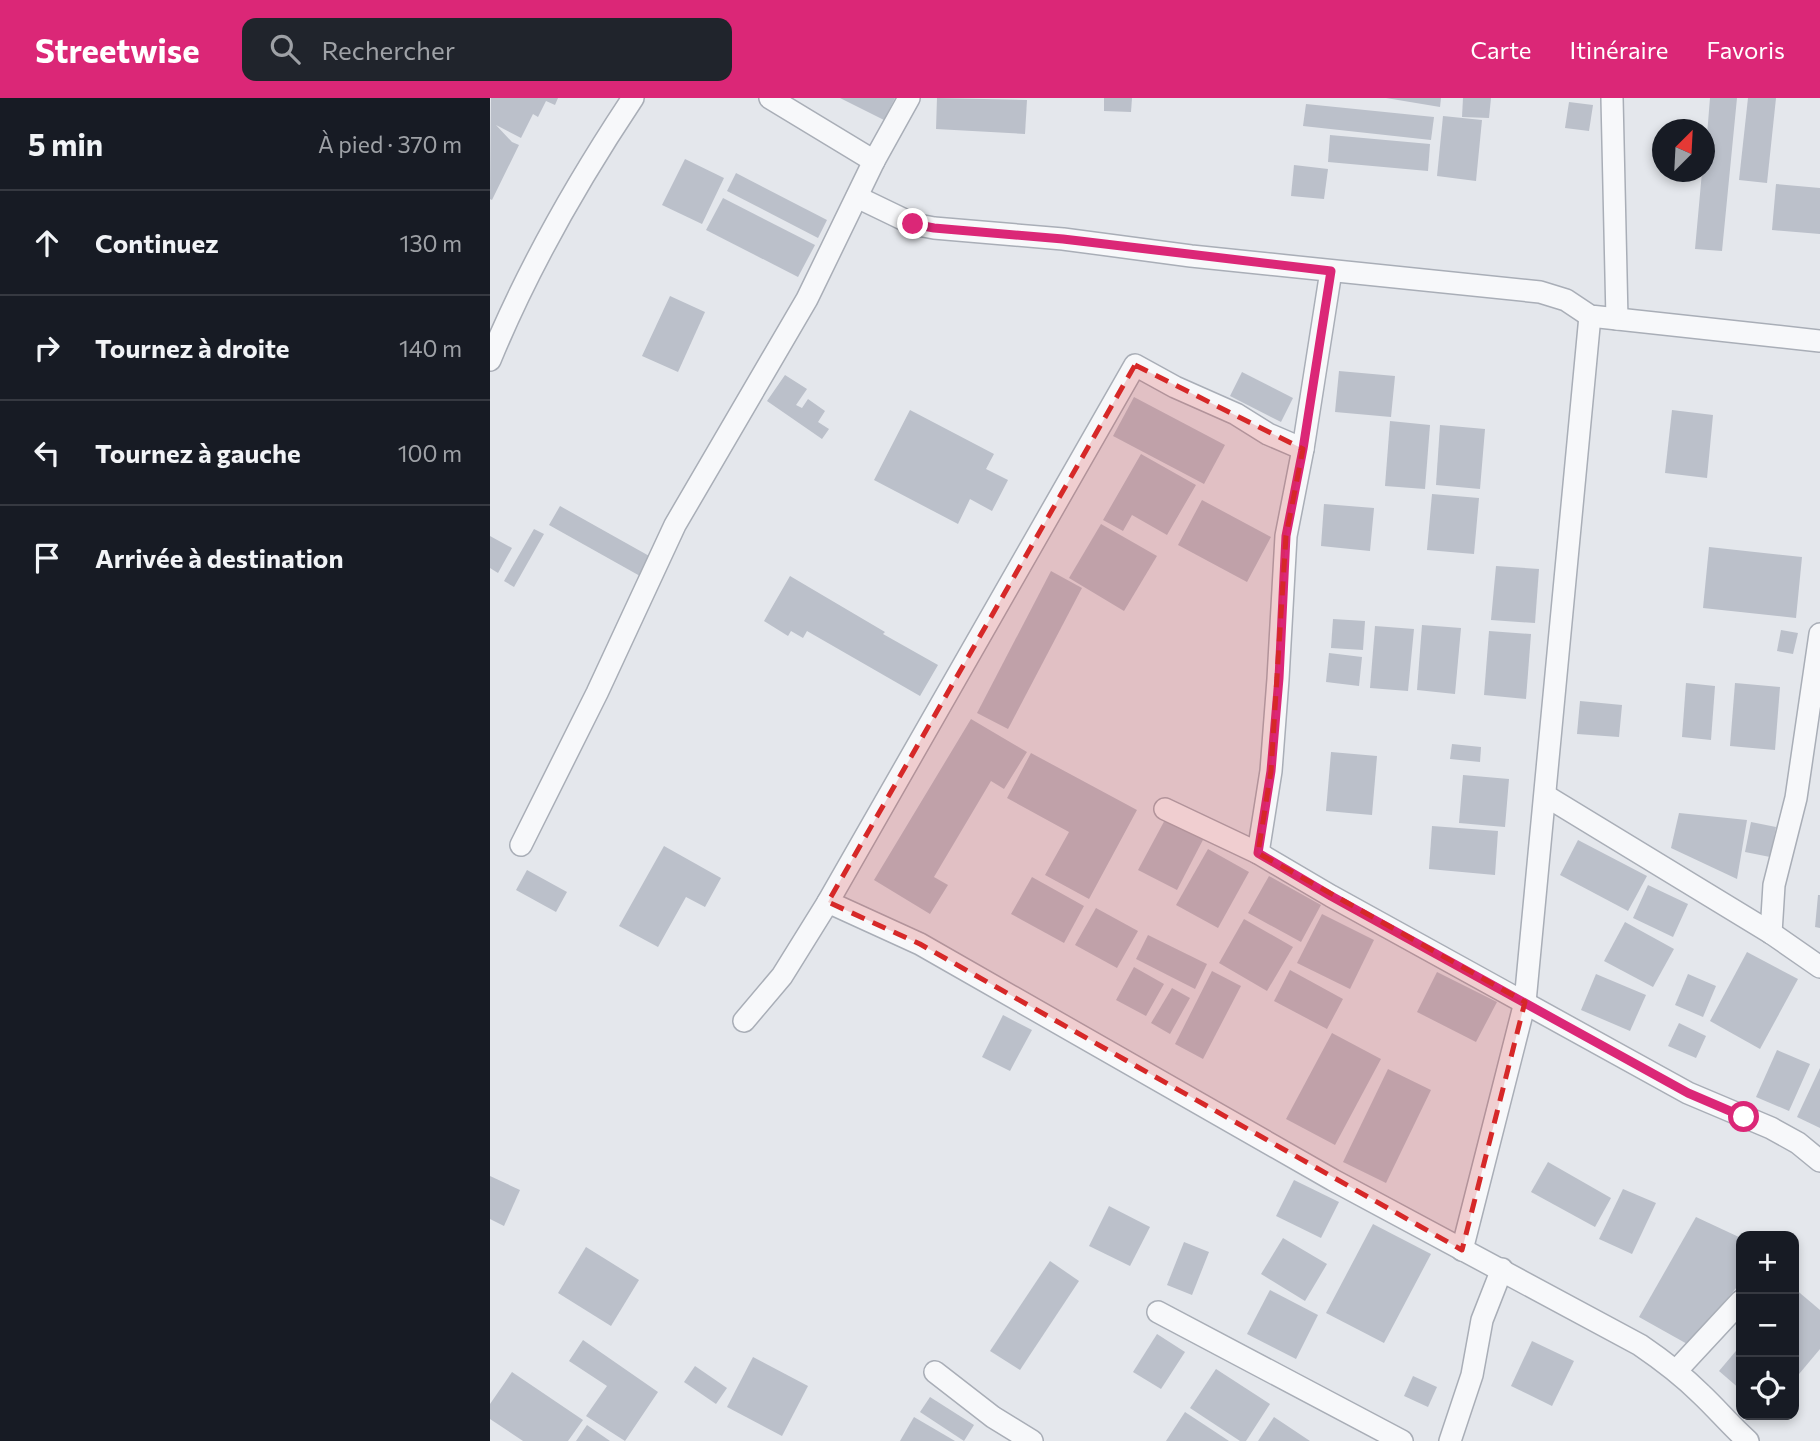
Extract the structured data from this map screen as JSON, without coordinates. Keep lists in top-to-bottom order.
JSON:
{
  "north": "top right",
  "page": {
    "header": "Streetwise",
    "search": "Rechercher",
    "nav": ["Carte", "Itinéraire", "Favoris"],
    "heading": ["5 min", "À pied · 370 m"],
    "list": [
      ["Continuez", "130 m"],
      ["Tournez à droite", "140 m"],
      ["Tournez à gauche", "100 m"],
      "Arrivée à destination"
    ],
    "map_buttons": ["+", "−"]
  }
}
